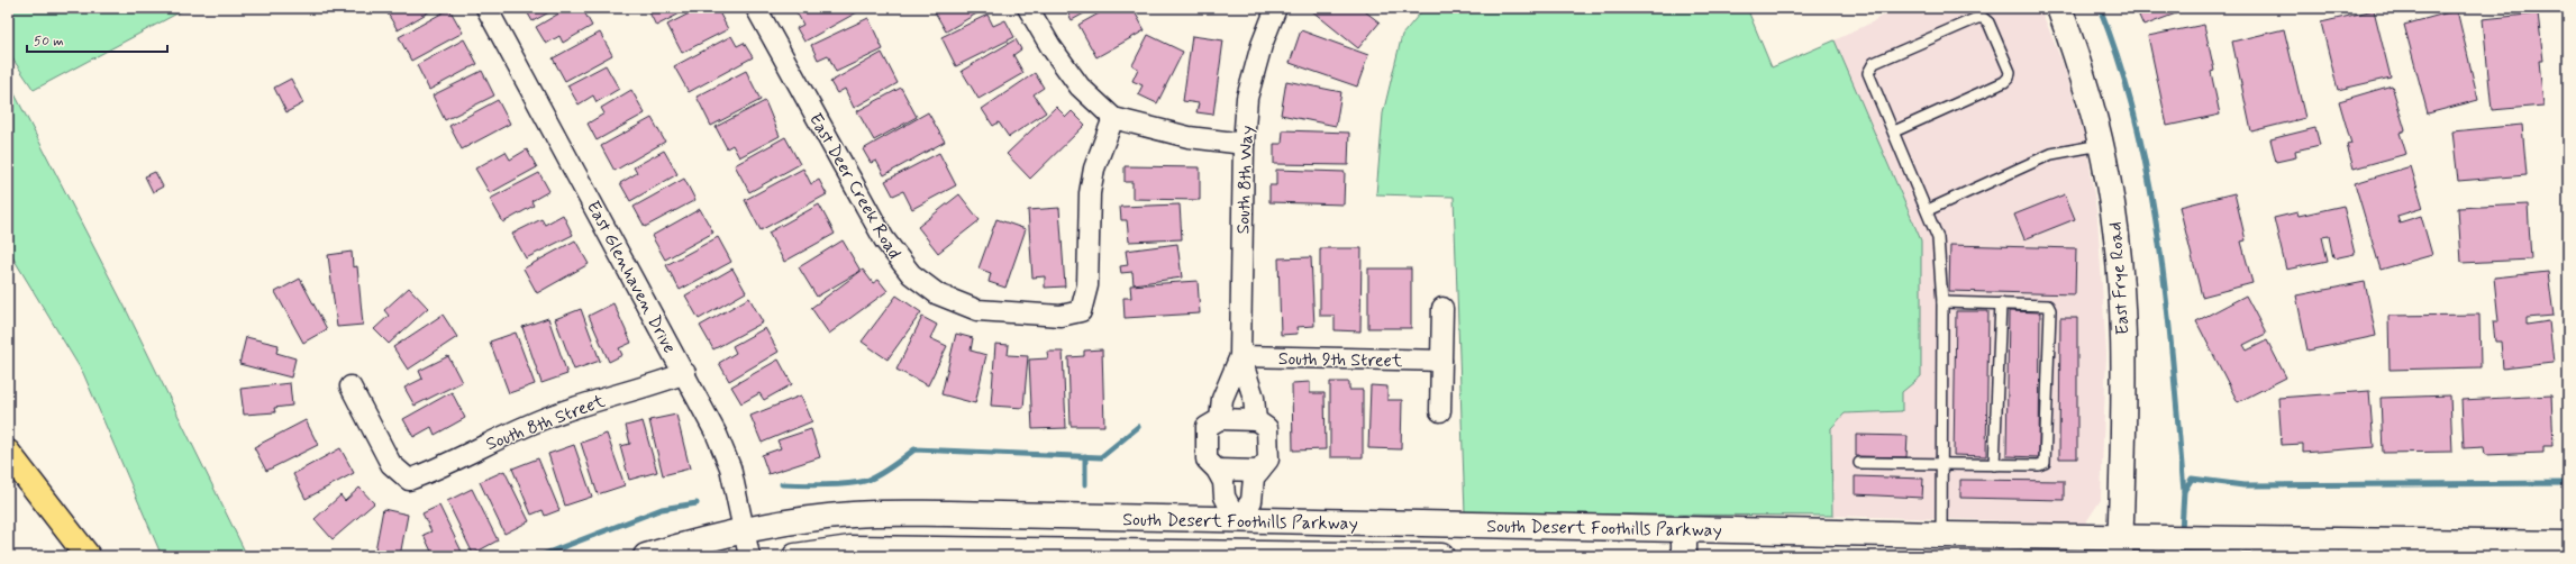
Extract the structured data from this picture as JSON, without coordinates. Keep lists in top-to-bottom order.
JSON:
{
  "streets": {
    "street": [
      "South 8th Way",
      "East Deer Creek Road",
      "East Glenhaven Drive",
      "East Frye Road",
      "South 9th Street",
      "South 8th Street",
      "South Desert Foothills Parkway"
    ]
  },
  "crossings": [
    ["South 8th Way", "South 9th Street"],
    ["South 8th Way", "South Desert Foothills Parkway"],
    ["East Glenhaven Drive", "South 8th Street"],
    ["East Glenhaven Drive", "South Desert Foothills Parkway"],
    ["East Frye Road", "South Desert Foothills Parkway"]
  ],
  "scale_bar": "50 m"
}
